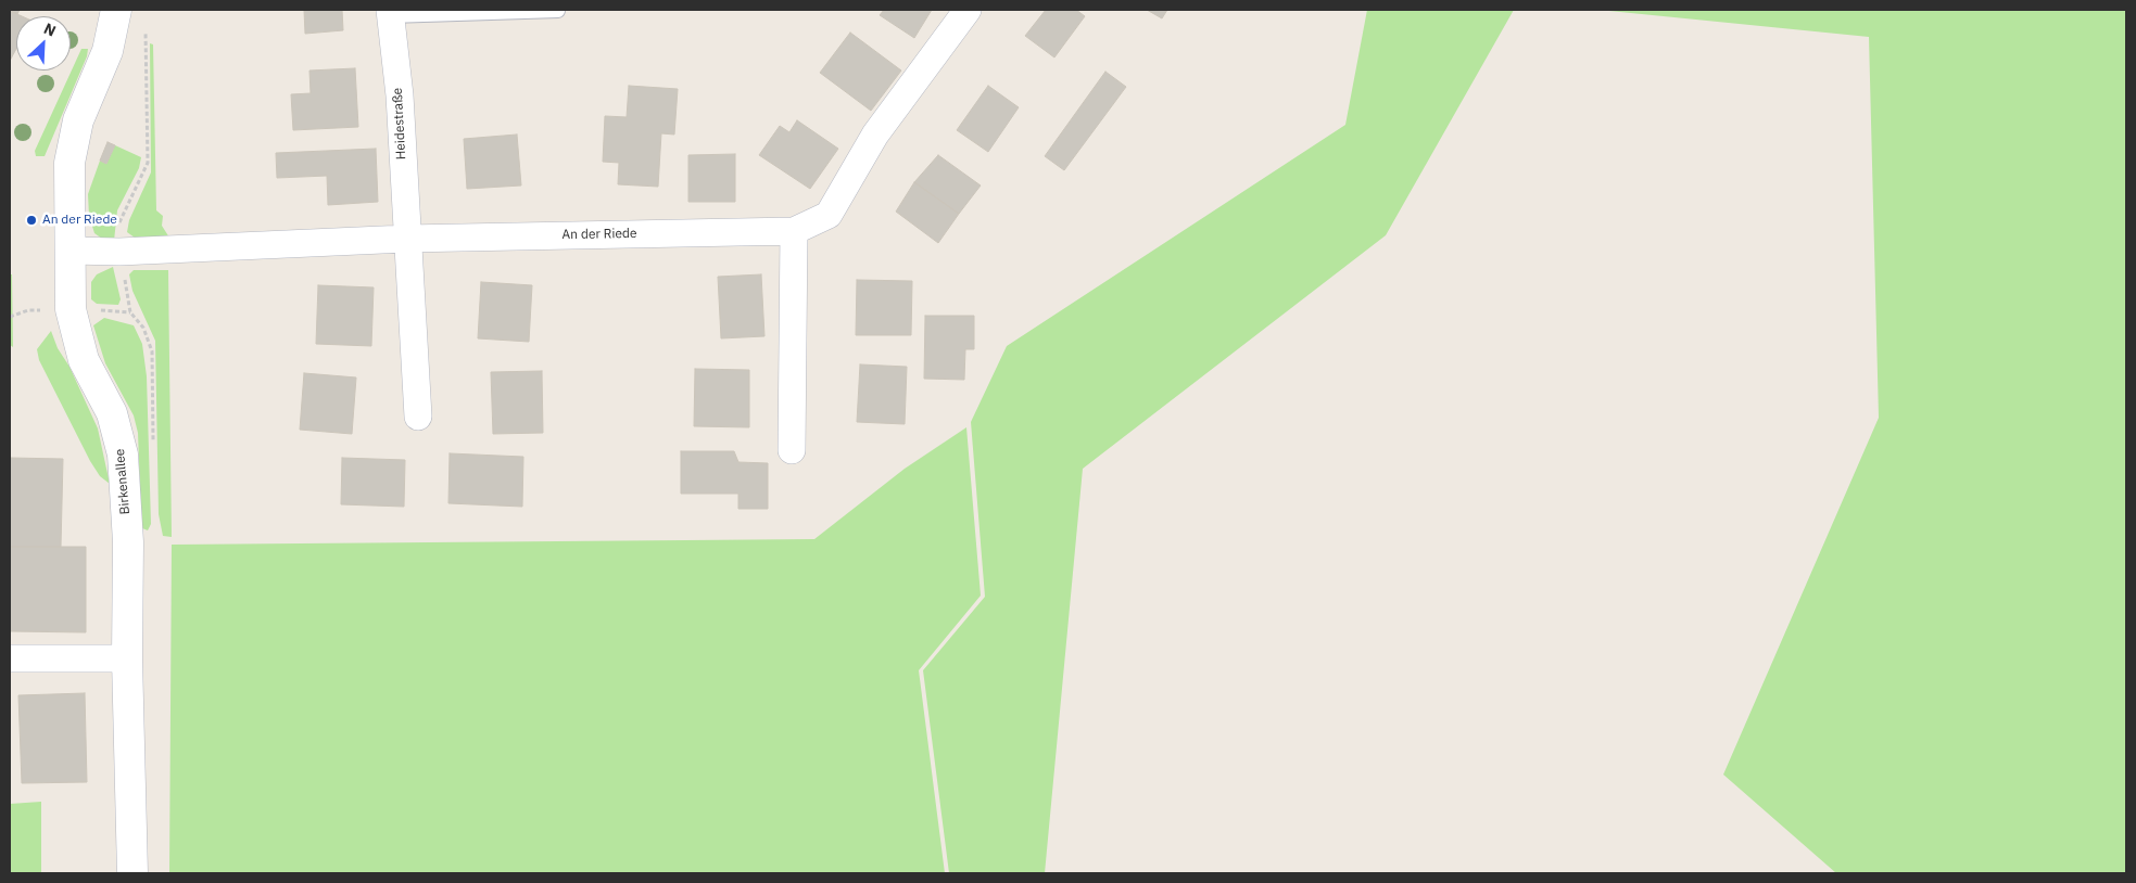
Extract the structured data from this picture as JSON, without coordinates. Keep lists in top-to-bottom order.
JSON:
{
  "streets": {
    "street": ["Heidestraße", "An der Riede", "Birkenallee"]
  },
  "crossings": [
    ["Heidestraße", "An der Riede"],
    ["An der Riede", "Birkenallee"]
  ],
  "places": ["An der Riede"],
  "north": "top right"
}
